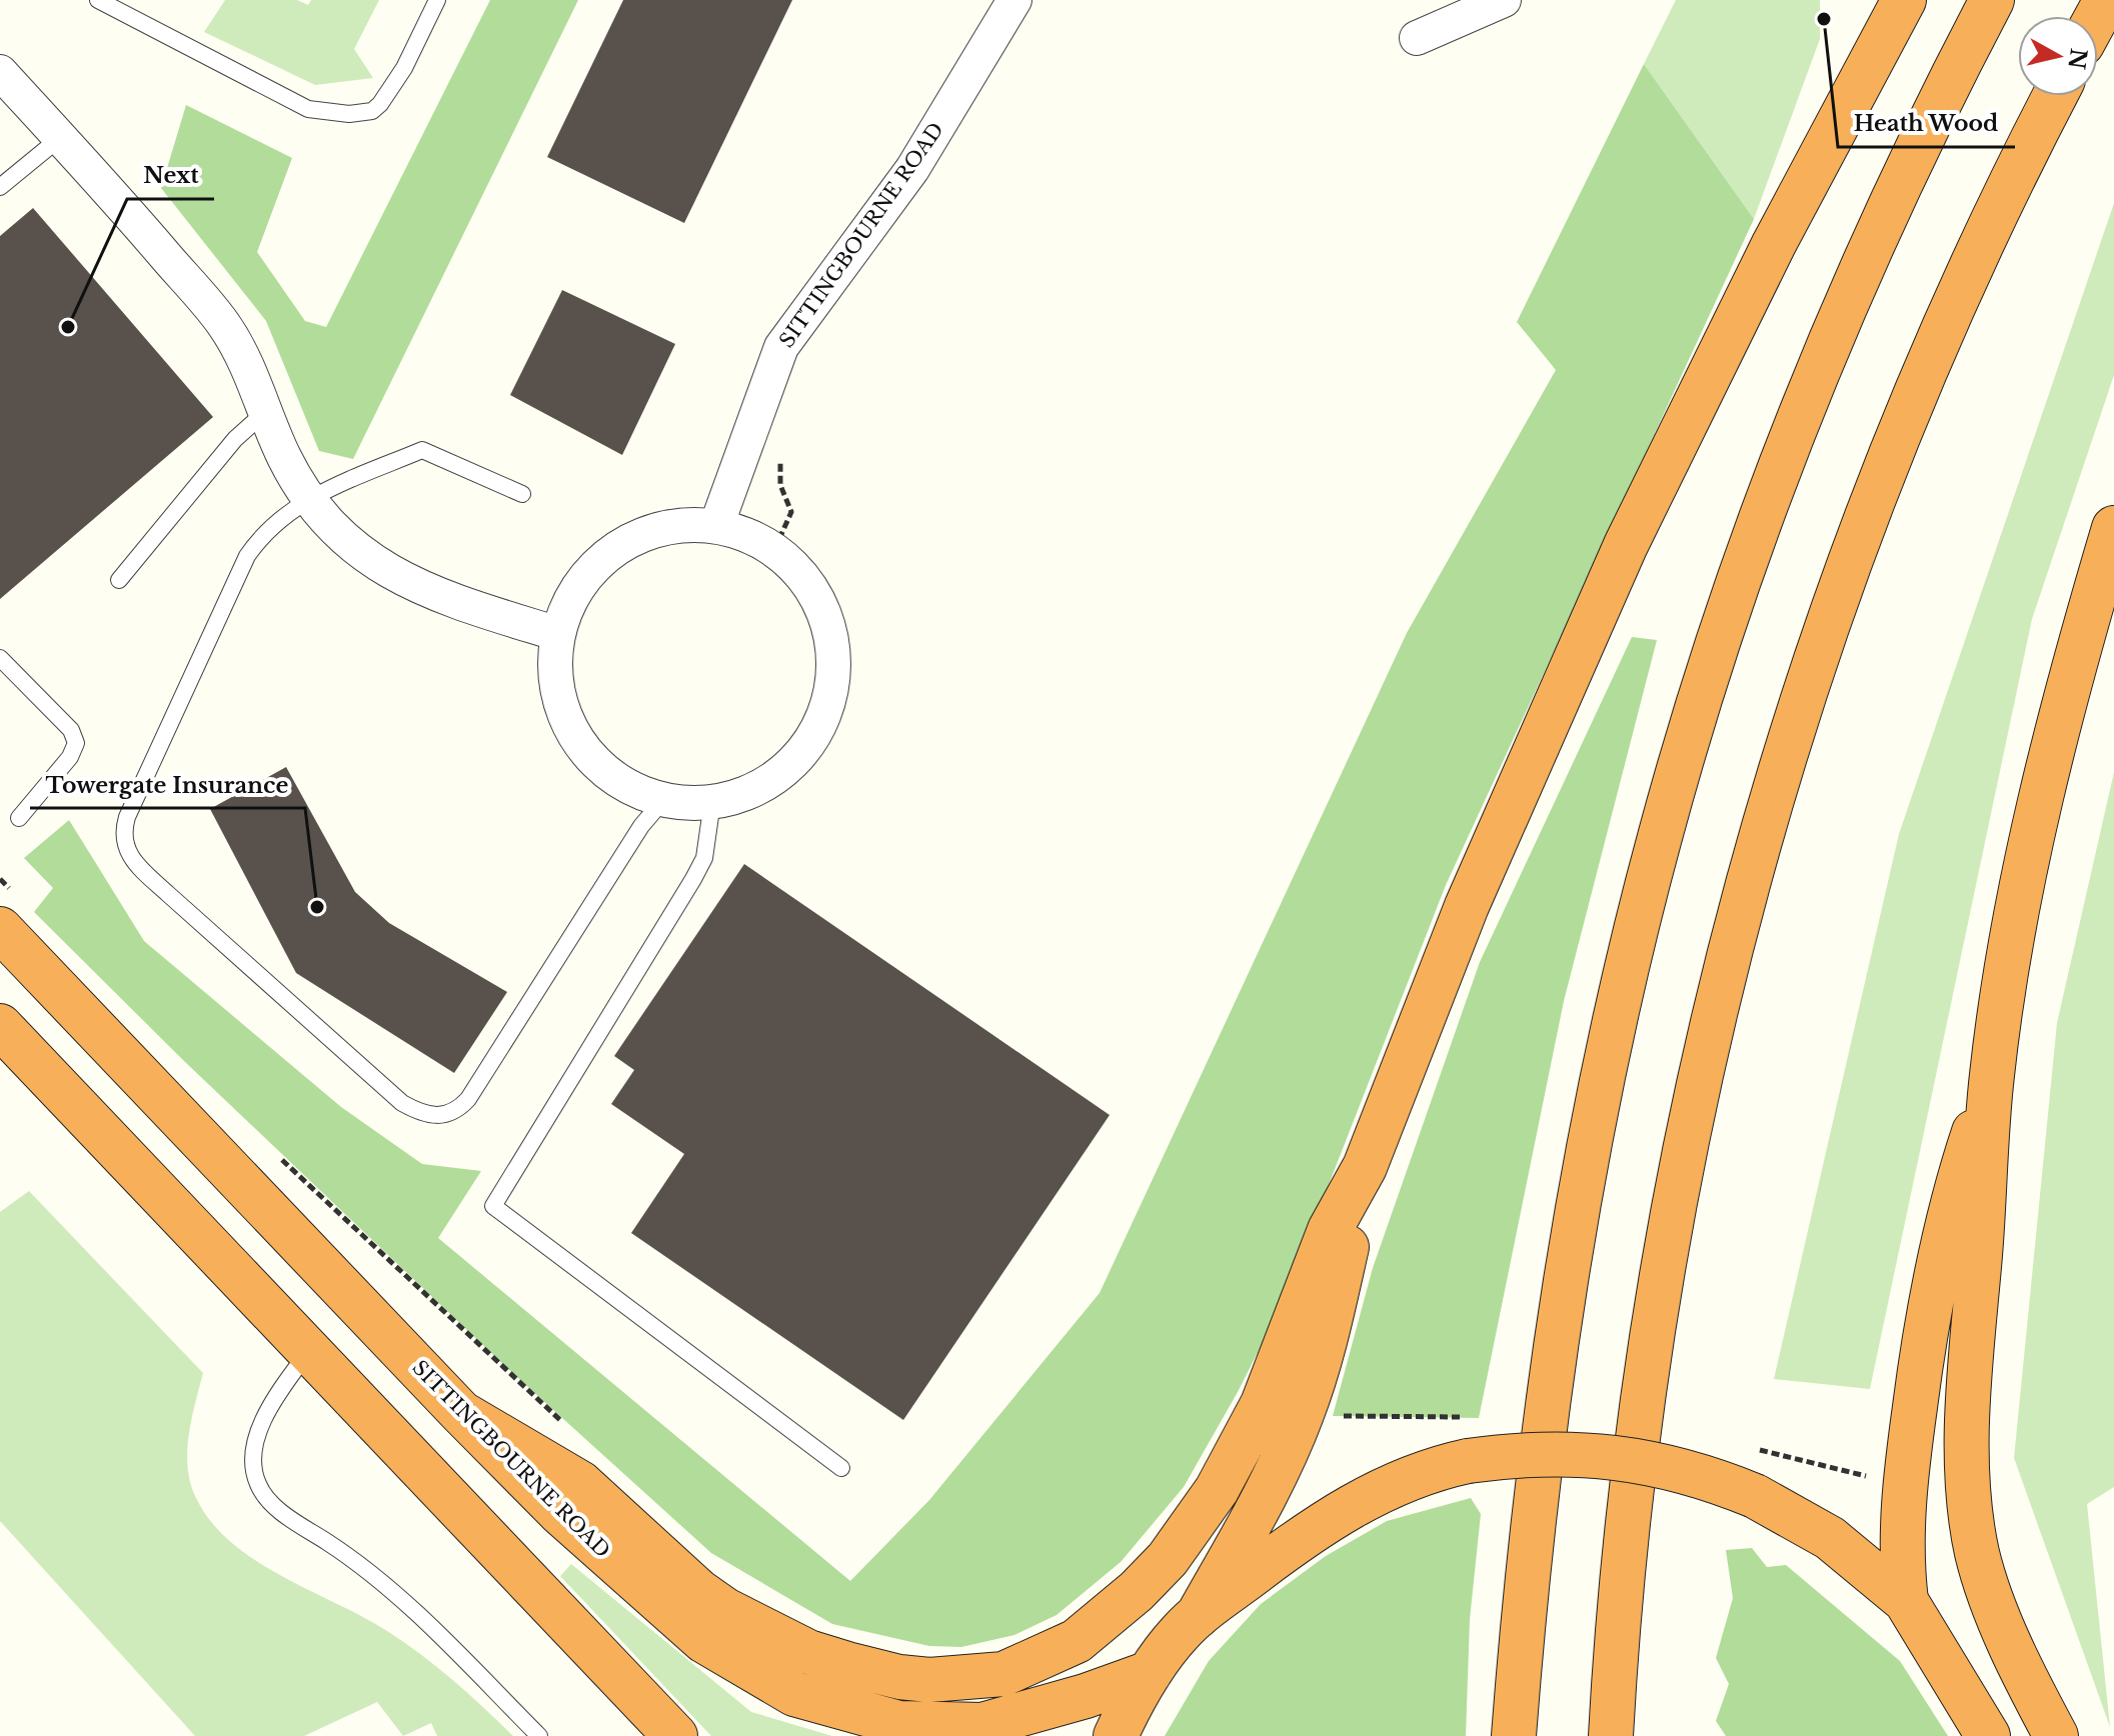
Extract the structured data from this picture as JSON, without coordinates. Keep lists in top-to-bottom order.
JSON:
{
  "streets": {
    "highway": ["SITTINGBOURNE ROAD"]
  },
  "places": ["Heath Wood", "Next", "Towergate Insurance"],
  "north": "right"
}
